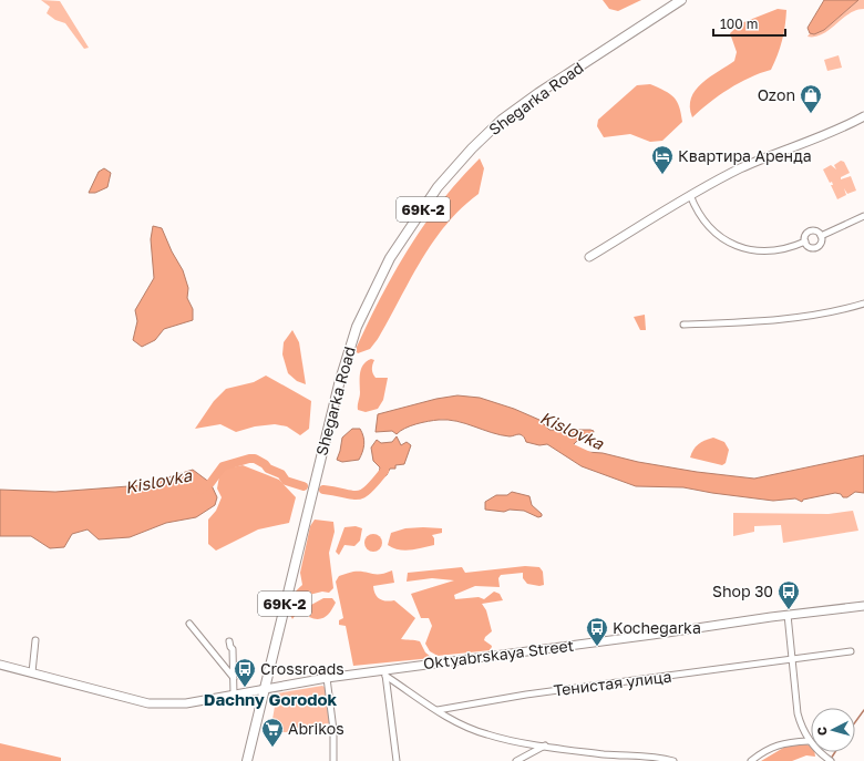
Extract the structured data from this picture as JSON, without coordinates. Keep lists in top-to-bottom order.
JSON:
{
  "streets": {
    "main road": ["Shegarka Road", "69К-2"],
    "street": ["Oktyabrskaya Street", "Тенистая улица"]
  },
  "crossings": [
    ["Shegarka Road", "69К-2"],
    ["Shegarka Road", "Oktyabrskaya Street"],
    ["69К-2", "Oktyabrskaya Street"]
  ],
  "districts": ["Dachny Gorodok"],
  "water": ["Kislovka"],
  "places": {
    "shop": ["Ozon"],
    "hotel": ["Квартира Аренда"],
    "bus stop": ["Shop 30", "Kochegarka", "Crossroads"],
    "supermarket": ["Abrikos"]
  },
  "scale_bar": "100 m",
  "north": "left"
}
